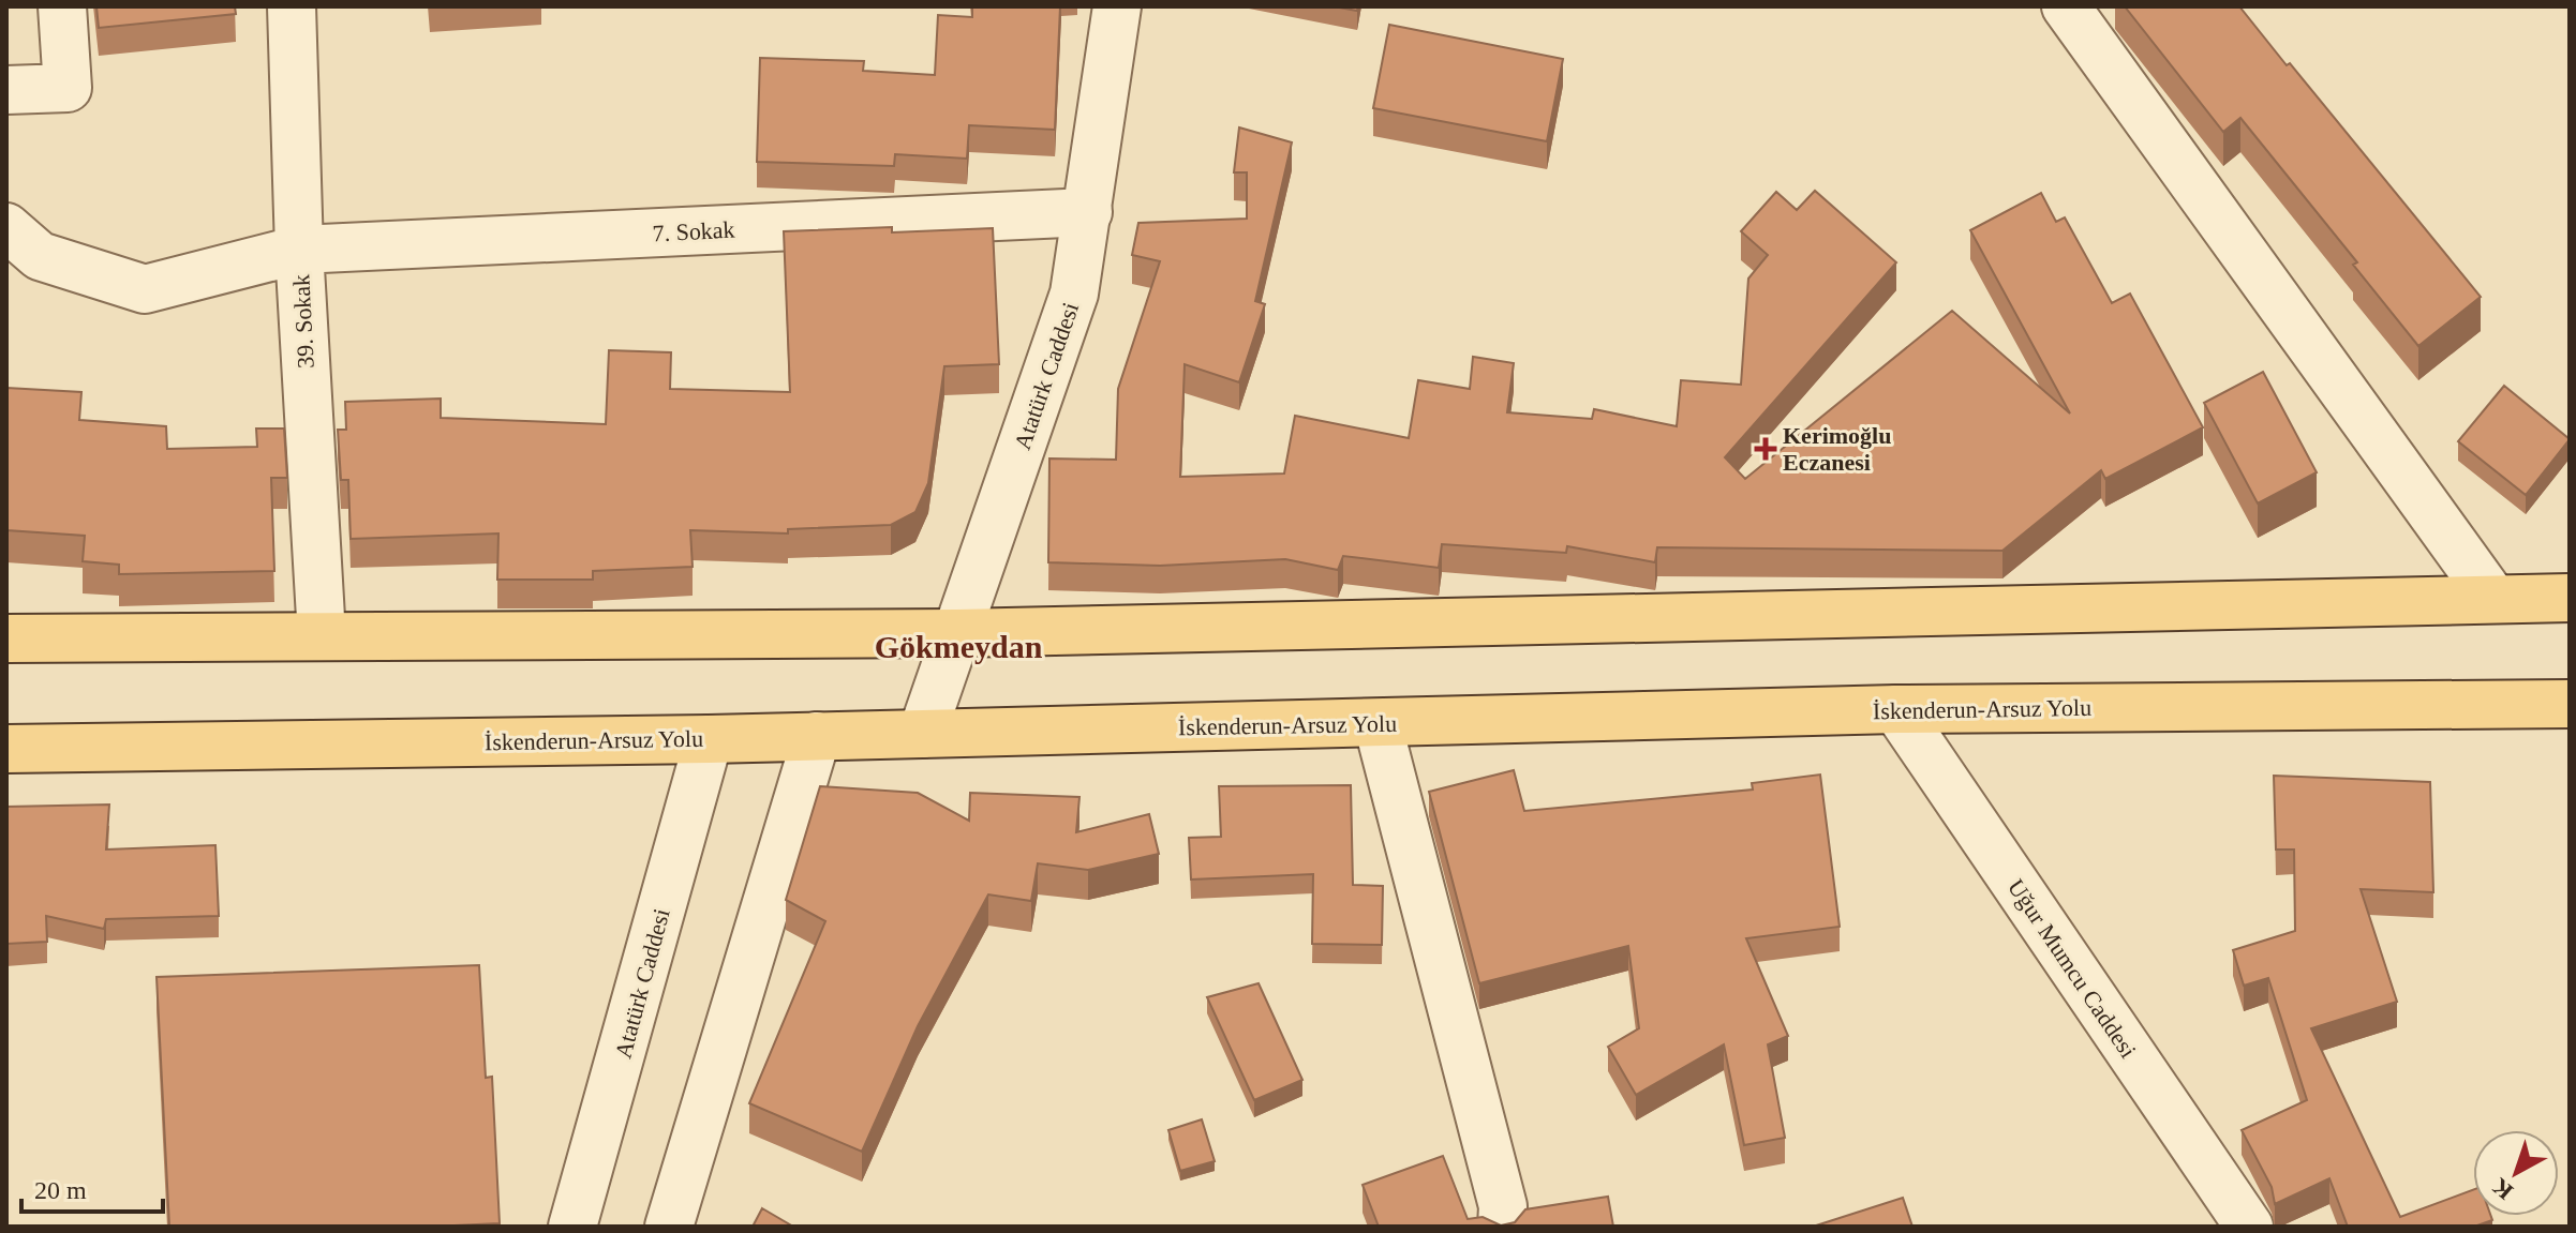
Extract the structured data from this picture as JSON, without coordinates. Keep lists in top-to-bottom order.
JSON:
{
  "streets": {
    "main road": ["İskenderun-Arsuz Yolu"],
    "street": [
      "7. Sokak",
      "39. Sokak",
      "Atatürk Caddesi",
      "Uğur Mumcu Caddesi"
    ]
  },
  "crossings": [
    ["7. Sokak", "39. Sokak"],
    ["7. Sokak", "Atatürk Caddesi"],
    ["Atatürk Caddesi", "İskenderun-Arsuz Yolu"],
    ["İskenderun-Arsuz Yolu", "Uğur Mumcu Caddesi"]
  ],
  "districts": ["Gökmeydan"],
  "places": {
    "health": ["Kerimoğlu Eczanesi"]
  },
  "scale_bar": "20 m",
  "north": "bottom left"
}
